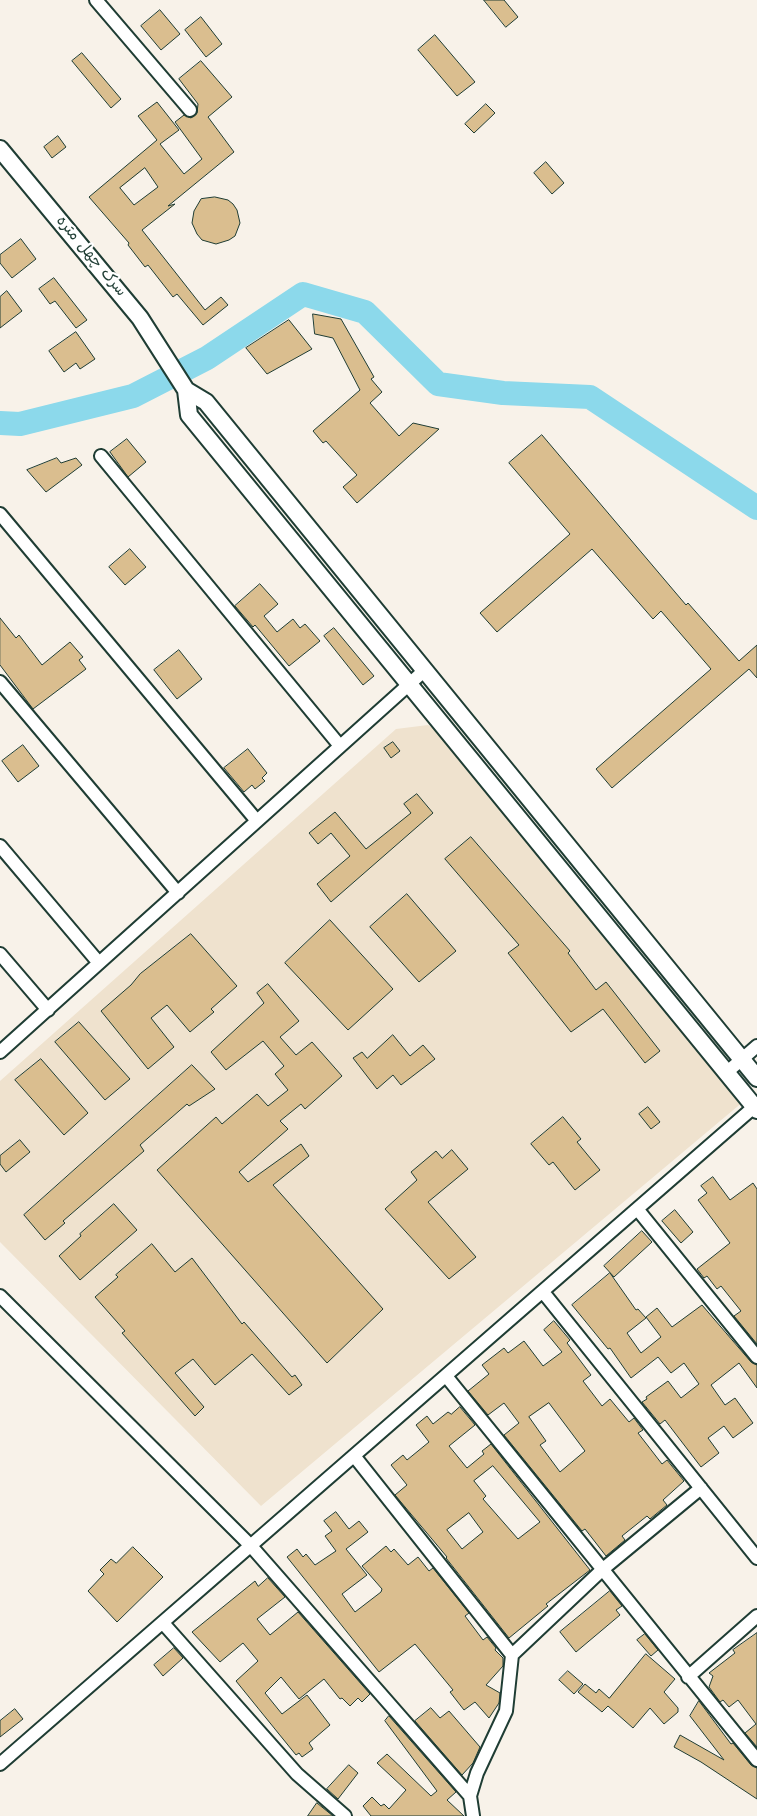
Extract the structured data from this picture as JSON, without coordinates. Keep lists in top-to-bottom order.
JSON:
{
  "streets": {
    "street": ["سرک چهل متره"]
  }
}
